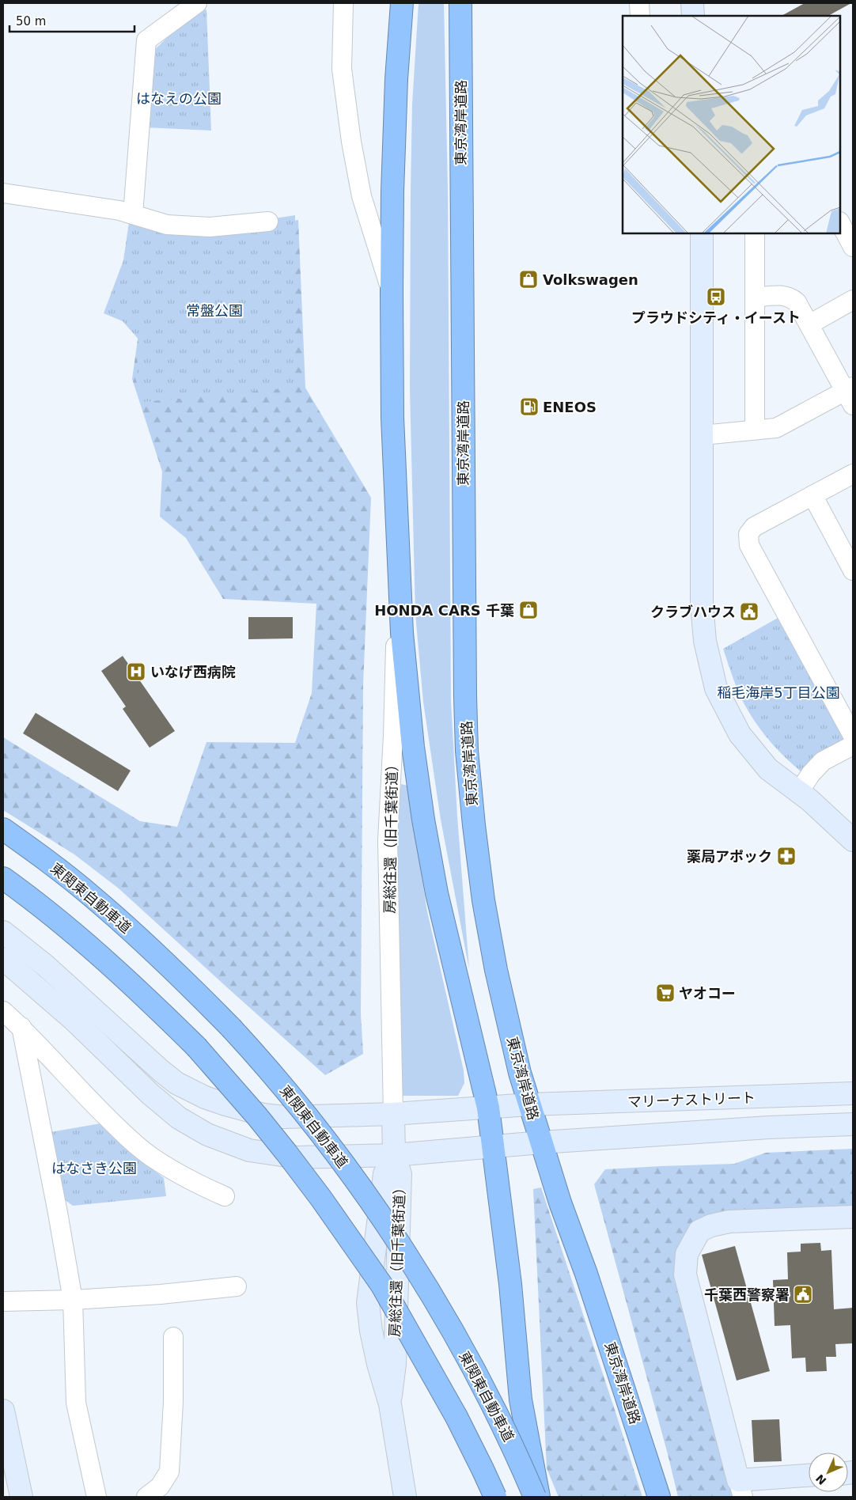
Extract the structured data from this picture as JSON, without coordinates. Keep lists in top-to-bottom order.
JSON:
{
  "streets": {
    "highway": ["東京湾岸道路", "東関東自動車道"],
    "street": ["房総往還（旧千葉街道）", "マリーナストリート"]
  },
  "crossings": [
    ["東京湾岸道路", "マリーナストリート"],
    ["房総往還（旧千葉街道）", "マリーナストリート"]
  ],
  "parks": [
    "はなえの公園",
    "常盤公園",
    "稲毛海岸5丁目公園",
    "はなさき公園"
  ],
  "places": {
    "shop": ["Volkswagen", "HONDA CARS 千葉"],
    "bus stop": ["プラウドシティ・イースト"],
    "fuel station": ["ENEOS"],
    "public building": ["クラブハウス", "千葉西警察署"],
    "hospital": ["いなげ西病院"],
    "pharmacy": ["薬局アポック"],
    "supermarket": ["ヤオコー"]
  },
  "scale_bar": "50 m",
  "north": "bottom left"
}
